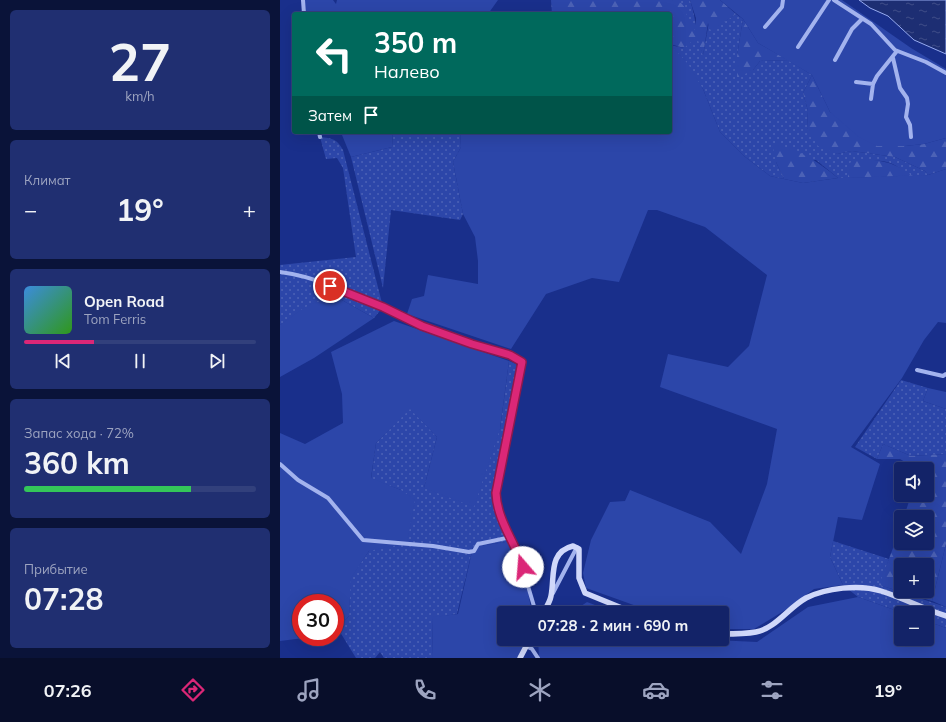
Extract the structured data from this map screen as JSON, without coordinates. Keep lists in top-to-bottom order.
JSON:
{
  "page": {
    "tile": [
      ["27", "km/h"],
      "Климат",
      ["Запас хода · 72%", "360 km"],
      ["Прибытие", "07:28"]
    ],
    "turn": ["350 m", "Налево"],
    "then": "Затем",
    "heat": ["−", "19°", "+"],
    "song": ["Open Road", "Tom Ferris"],
    "map_buttons": ["+", "−"],
    "limit": "30",
    "trip": "07:28 · 2 мин · 690 m",
    "tabs": ["07:26", "19°"]
  }
}
